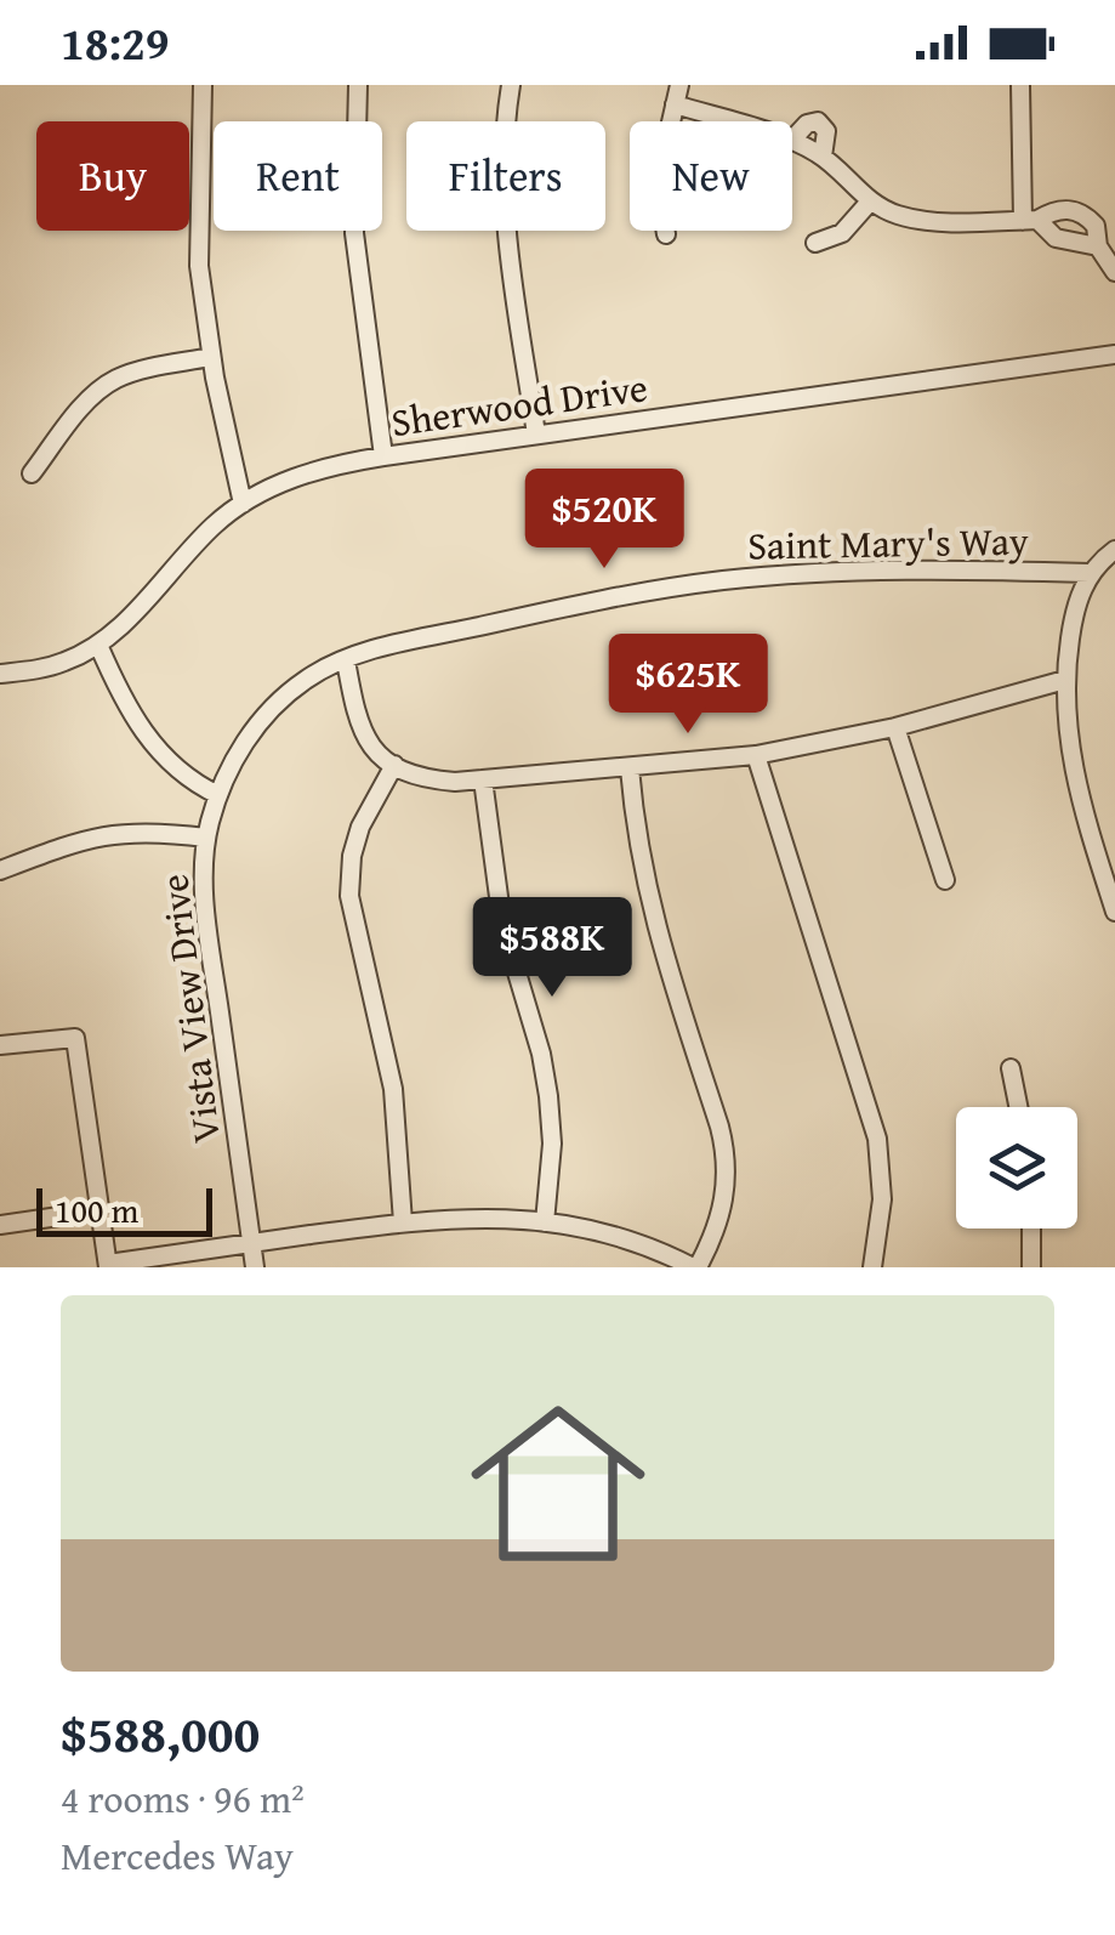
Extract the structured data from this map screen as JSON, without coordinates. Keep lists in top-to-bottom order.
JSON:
{
  "streets": {
    "street": ["Sherwood Drive", "Saint Mary's Way", "Vista View Drive"]
  },
  "crossings": [
    ["Saint Mary's Way", "Vista View Drive"]
  ],
  "scale_bar": "100 m",
  "page": {
    "status": "18:29",
    "chip": [
      "Buy",
      "Rent",
      "Filters",
      "New"
    ],
    "price": ["$520K", "$625K", "$588K"],
    "scale": "100 m",
    "list": [
      {
        "name": "$588,000",
        "note": "4 rooms · 96 m² · Mercedes Way"
      }
    ]
  }
}
